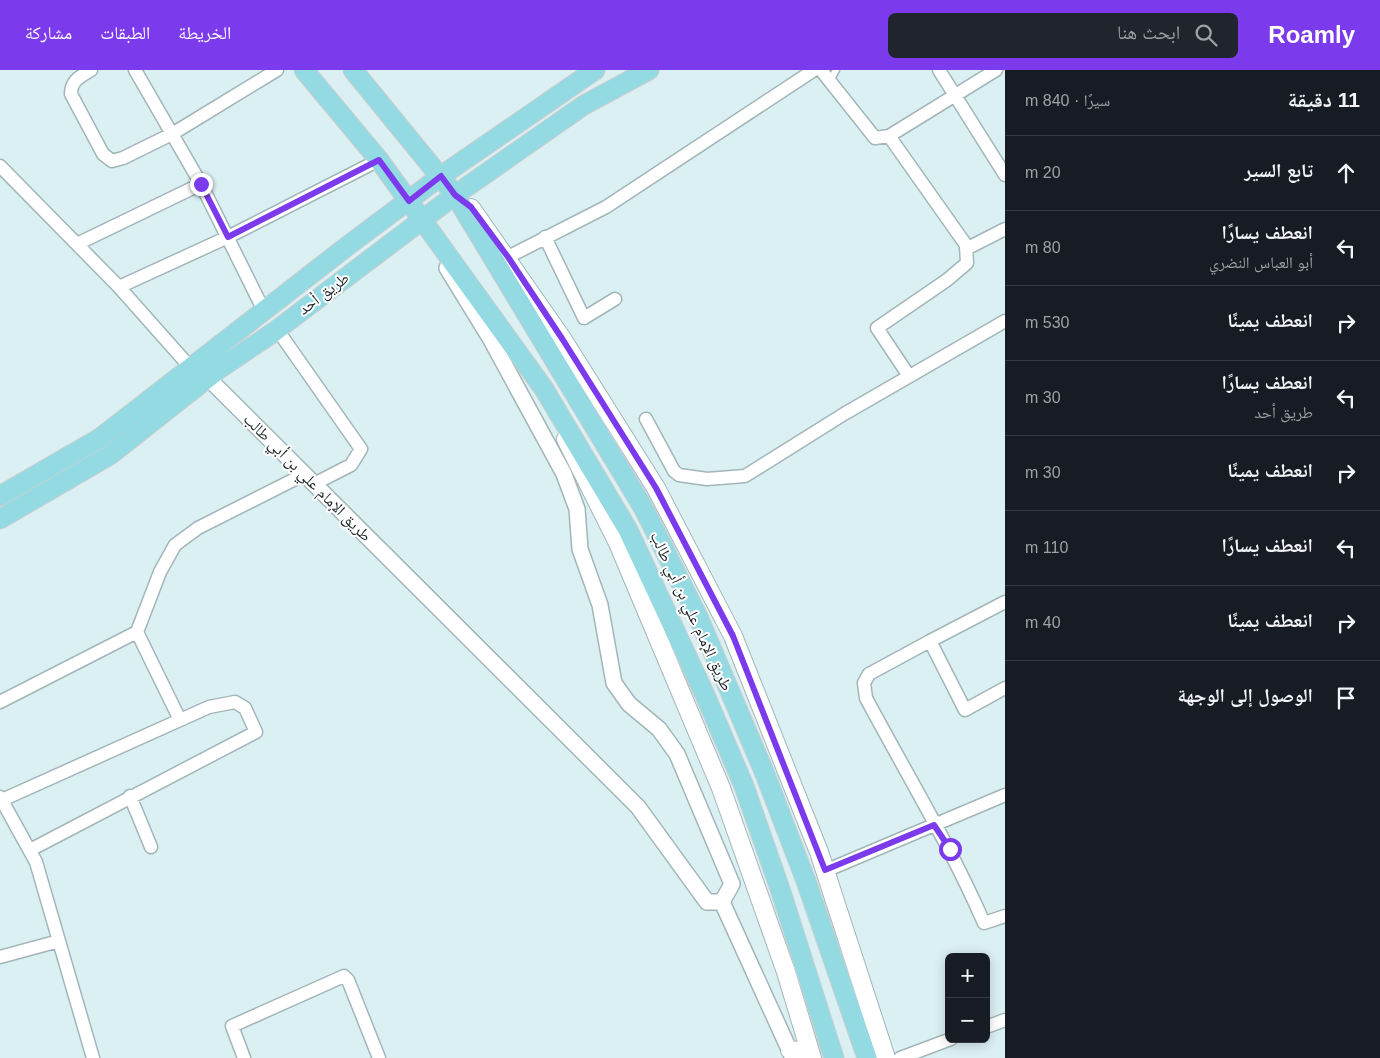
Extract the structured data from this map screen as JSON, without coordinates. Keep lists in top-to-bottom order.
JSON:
{
  "streets": {
    "main road": ["طريق أحد", "طريق الإمام علي بن أبي طالب"]
  },
  "crossings": [
    ["طريق أحد", "طريق الإمام علي بن أبي طالب"]
  ],
  "page": {
    "header": "Roamly",
    "search": "ابحث هنا",
    "nav": ["الخريطة", "الطبقات", "مشاركة"],
    "heading": ["11 دقيقة", "سيرًا · 840 m"],
    "list": [
      ["تابع السير", "20 m"],
      ["انعطف يسارًا", "أبو العباس النضري", "80 m"],
      ["انعطف يمينًا", "530 m"],
      ["انعطف يسارًا", "طريق أحد", "30 m"],
      ["انعطف يمينًا", "30 m"],
      ["انعطف يسارًا", "110 m"],
      ["انعطف يمينًا", "40 m"],
      "الوصول إلى الوجهة"
    ],
    "map_buttons": ["+", "−"]
  }
}
